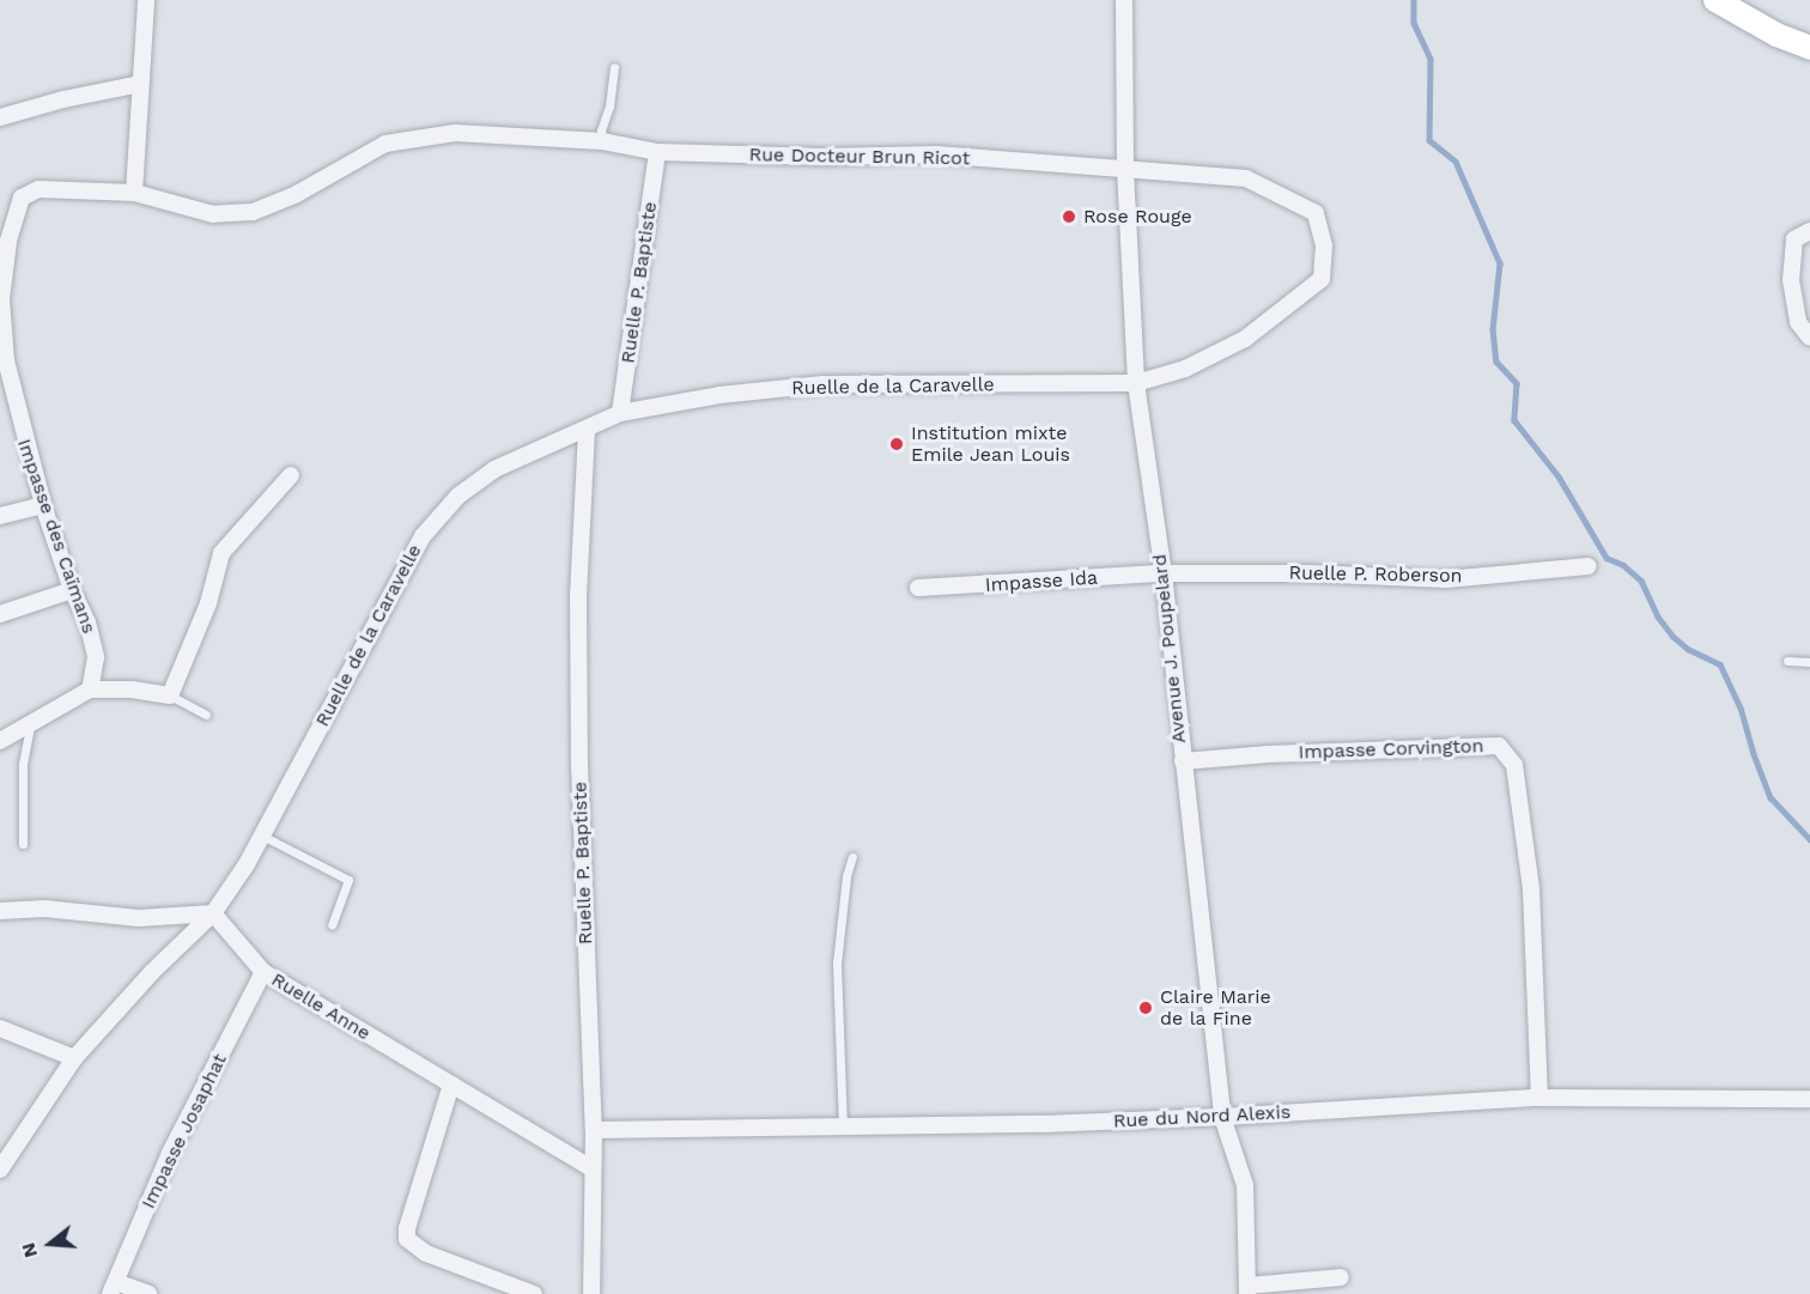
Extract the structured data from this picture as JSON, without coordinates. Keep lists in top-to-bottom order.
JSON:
{
  "streets": {
    "street": [
      "Rue Docteur Brun Ricot",
      "Ruelle P. Baptiste",
      "Ruelle de la Caravelle",
      "Impasse des Caïmans",
      "Ruelle P. Roberson",
      "Impasse Ida",
      "Avenue J. Poupelard",
      "Impasse Corvington",
      "Ruelle Anne",
      "Rue du Nord Alexis",
      "Impasse Josaphat"
    ]
  },
  "crossings": [
    ["Rue Docteur Brun Ricot", "Ruelle P. Baptiste"],
    ["Rue Docteur Brun Ricot", "Ruelle de la Caravelle"],
    ["Rue Docteur Brun Ricot", "Impasse des Caïmans"],
    ["Rue Docteur Brun Ricot", "Avenue J. Poupelard"],
    ["Ruelle P. Baptiste", "Ruelle de la Caravelle"],
    ["Ruelle P. Baptiste", "Ruelle Anne"],
    ["Ruelle P. Baptiste", "Rue du Nord Alexis"],
    ["Ruelle de la Caravelle", "Avenue J. Poupelard"],
    ["Ruelle de la Caravelle", "Ruelle Anne"],
    ["Ruelle P. Roberson", "Impasse Ida"],
    ["Ruelle P. Roberson", "Avenue J. Poupelard"],
    ["Impasse Ida", "Avenue J. Poupelard"],
    ["Avenue J. Poupelard", "Impasse Corvington"],
    ["Avenue J. Poupelard", "Rue du Nord Alexis"],
    ["Impasse Corvington", "Rue du Nord Alexis"],
    ["Ruelle Anne", "Impasse Josaphat"]
  ],
  "places": ["Rose Rouge", "Institution mixte Emile Jean Louis", "Claire Marie de la Fine"],
  "north": "left"
}
